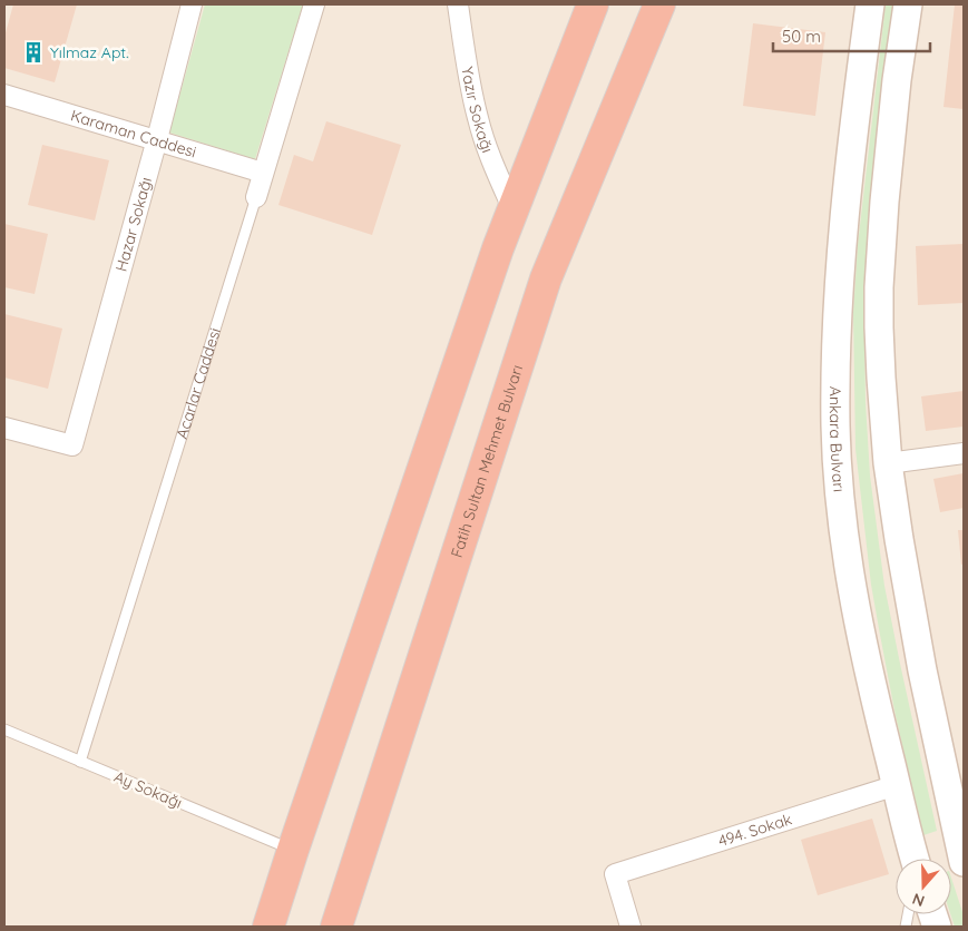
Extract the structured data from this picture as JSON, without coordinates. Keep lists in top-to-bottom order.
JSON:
{
  "streets": {
    "highway": ["Fatih Sultan Mehmet Bulvarı"],
    "main road": ["Ankara Bulvarı"],
    "street": [
      "Yazır Sokağı",
      "Karaman Caddesi",
      "Hazar Sokağı",
      "Acarlar Caddesi",
      "494. Sokak"
    ],
    "lane": ["Ay Sokağı"]
  },
  "crossings": [
    ["Karaman Caddesi", "Hazar Sokağı"],
    ["Karaman Caddesi", "Acarlar Caddesi"],
    ["Acarlar Caddesi", "Ay Sokağı"],
    ["Ankara Bulvarı", "494. Sokak"]
  ],
  "places": {
    "building": ["Yılmaz Apt."]
  },
  "scale_bar": "50 m",
  "north": "bottom"
}
